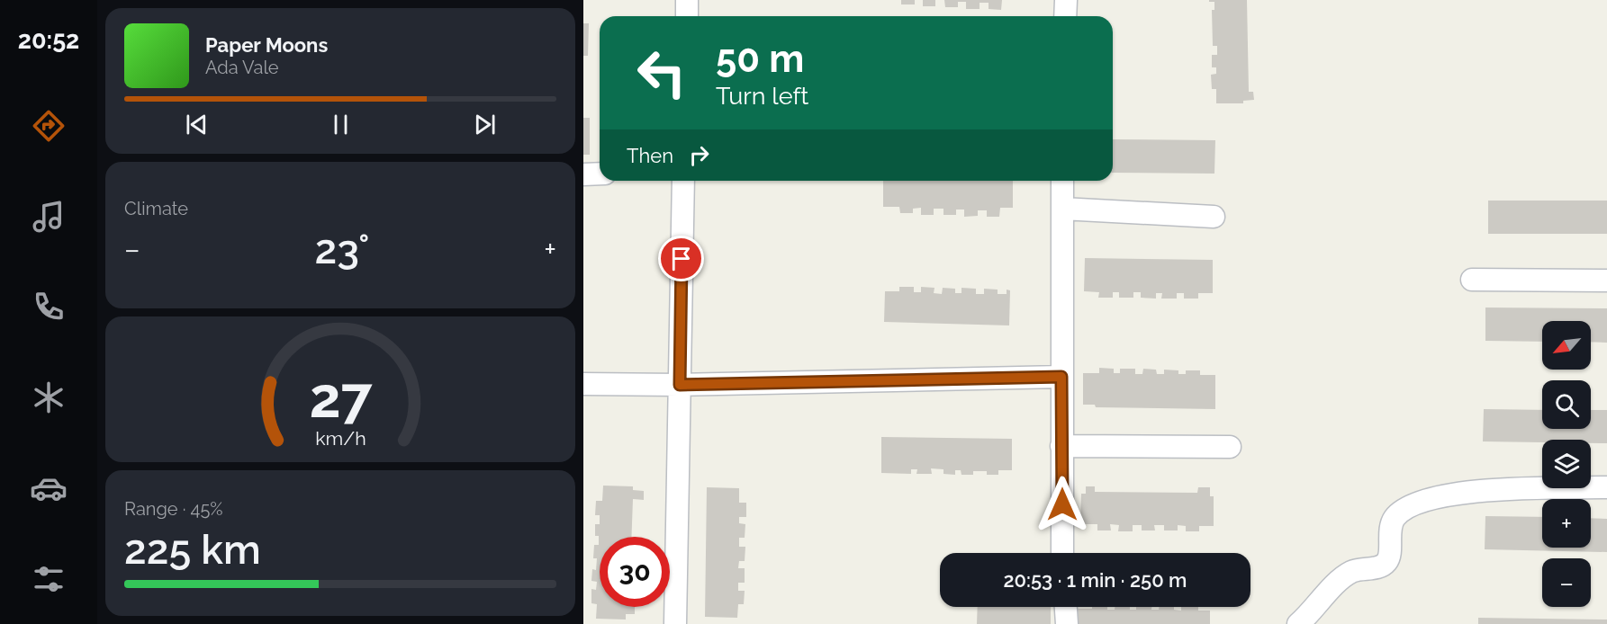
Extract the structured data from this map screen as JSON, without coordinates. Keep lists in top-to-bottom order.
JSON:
{
  "north": "bottom left",
  "page": {
    "tabs": "20:52",
    "turn": ["50 m", "Turn left"],
    "song": ["Paper Moons", "Ada Vale"],
    "then": "Then",
    "tile": [
      "Climate",
      ["Range · 45%", "225 km"]
    ],
    "heat": ["−", "23°", "+"],
    "map_buttons": ["+", "−"],
    "limit": "30",
    "trip": "20:53 · 1 min · 250 m",
    "gauge": ["27", "km/h"]
  }
}
